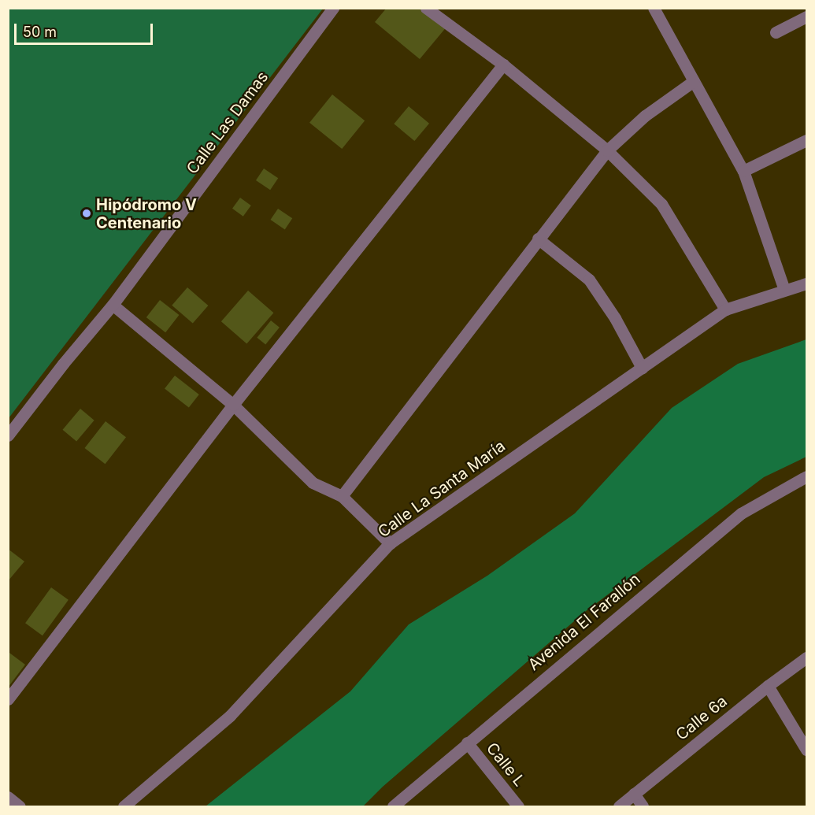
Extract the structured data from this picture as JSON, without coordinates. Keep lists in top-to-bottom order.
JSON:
{
  "streets": {
    "street": [
      "Calle Las Damas",
      "Calle La Santa María",
      "Avenida El Farallón",
      "Calle 6a",
      "Calle L"
    ]
  },
  "crossings": [
    ["Avenida El Farallón", "Calle L"]
  ],
  "places": ["Hipódromo V Centenario"],
  "scale_bar": "50 m"
}
